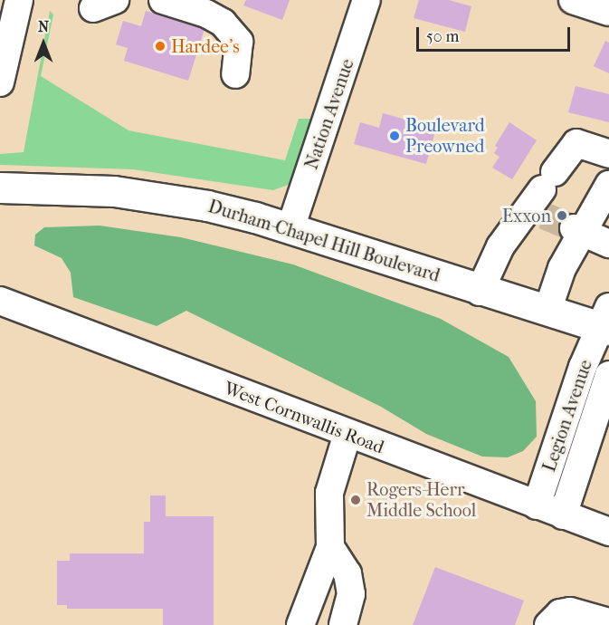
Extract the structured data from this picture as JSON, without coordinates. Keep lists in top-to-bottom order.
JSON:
{
  "streets": {
    "main road": ["Durham-Chapel Hill Boulevard"],
    "street": ["Nation Avenue", "Legion Avenue", "West Cornwallis Road"]
  },
  "crossings": [
    ["Nation Avenue", "Durham-Chapel Hill Boulevard"],
    ["Durham-Chapel Hill Boulevard", "Legion Avenue"],
    ["Legion Avenue", "West Cornwallis Road"]
  ],
  "places": [
    "Hardee's",
    "Boulevard Preowned",
    "Exxon",
    "Rogers-Herr Middle School"
  ],
  "scale_bar": "50 m",
  "north": "top"
}
